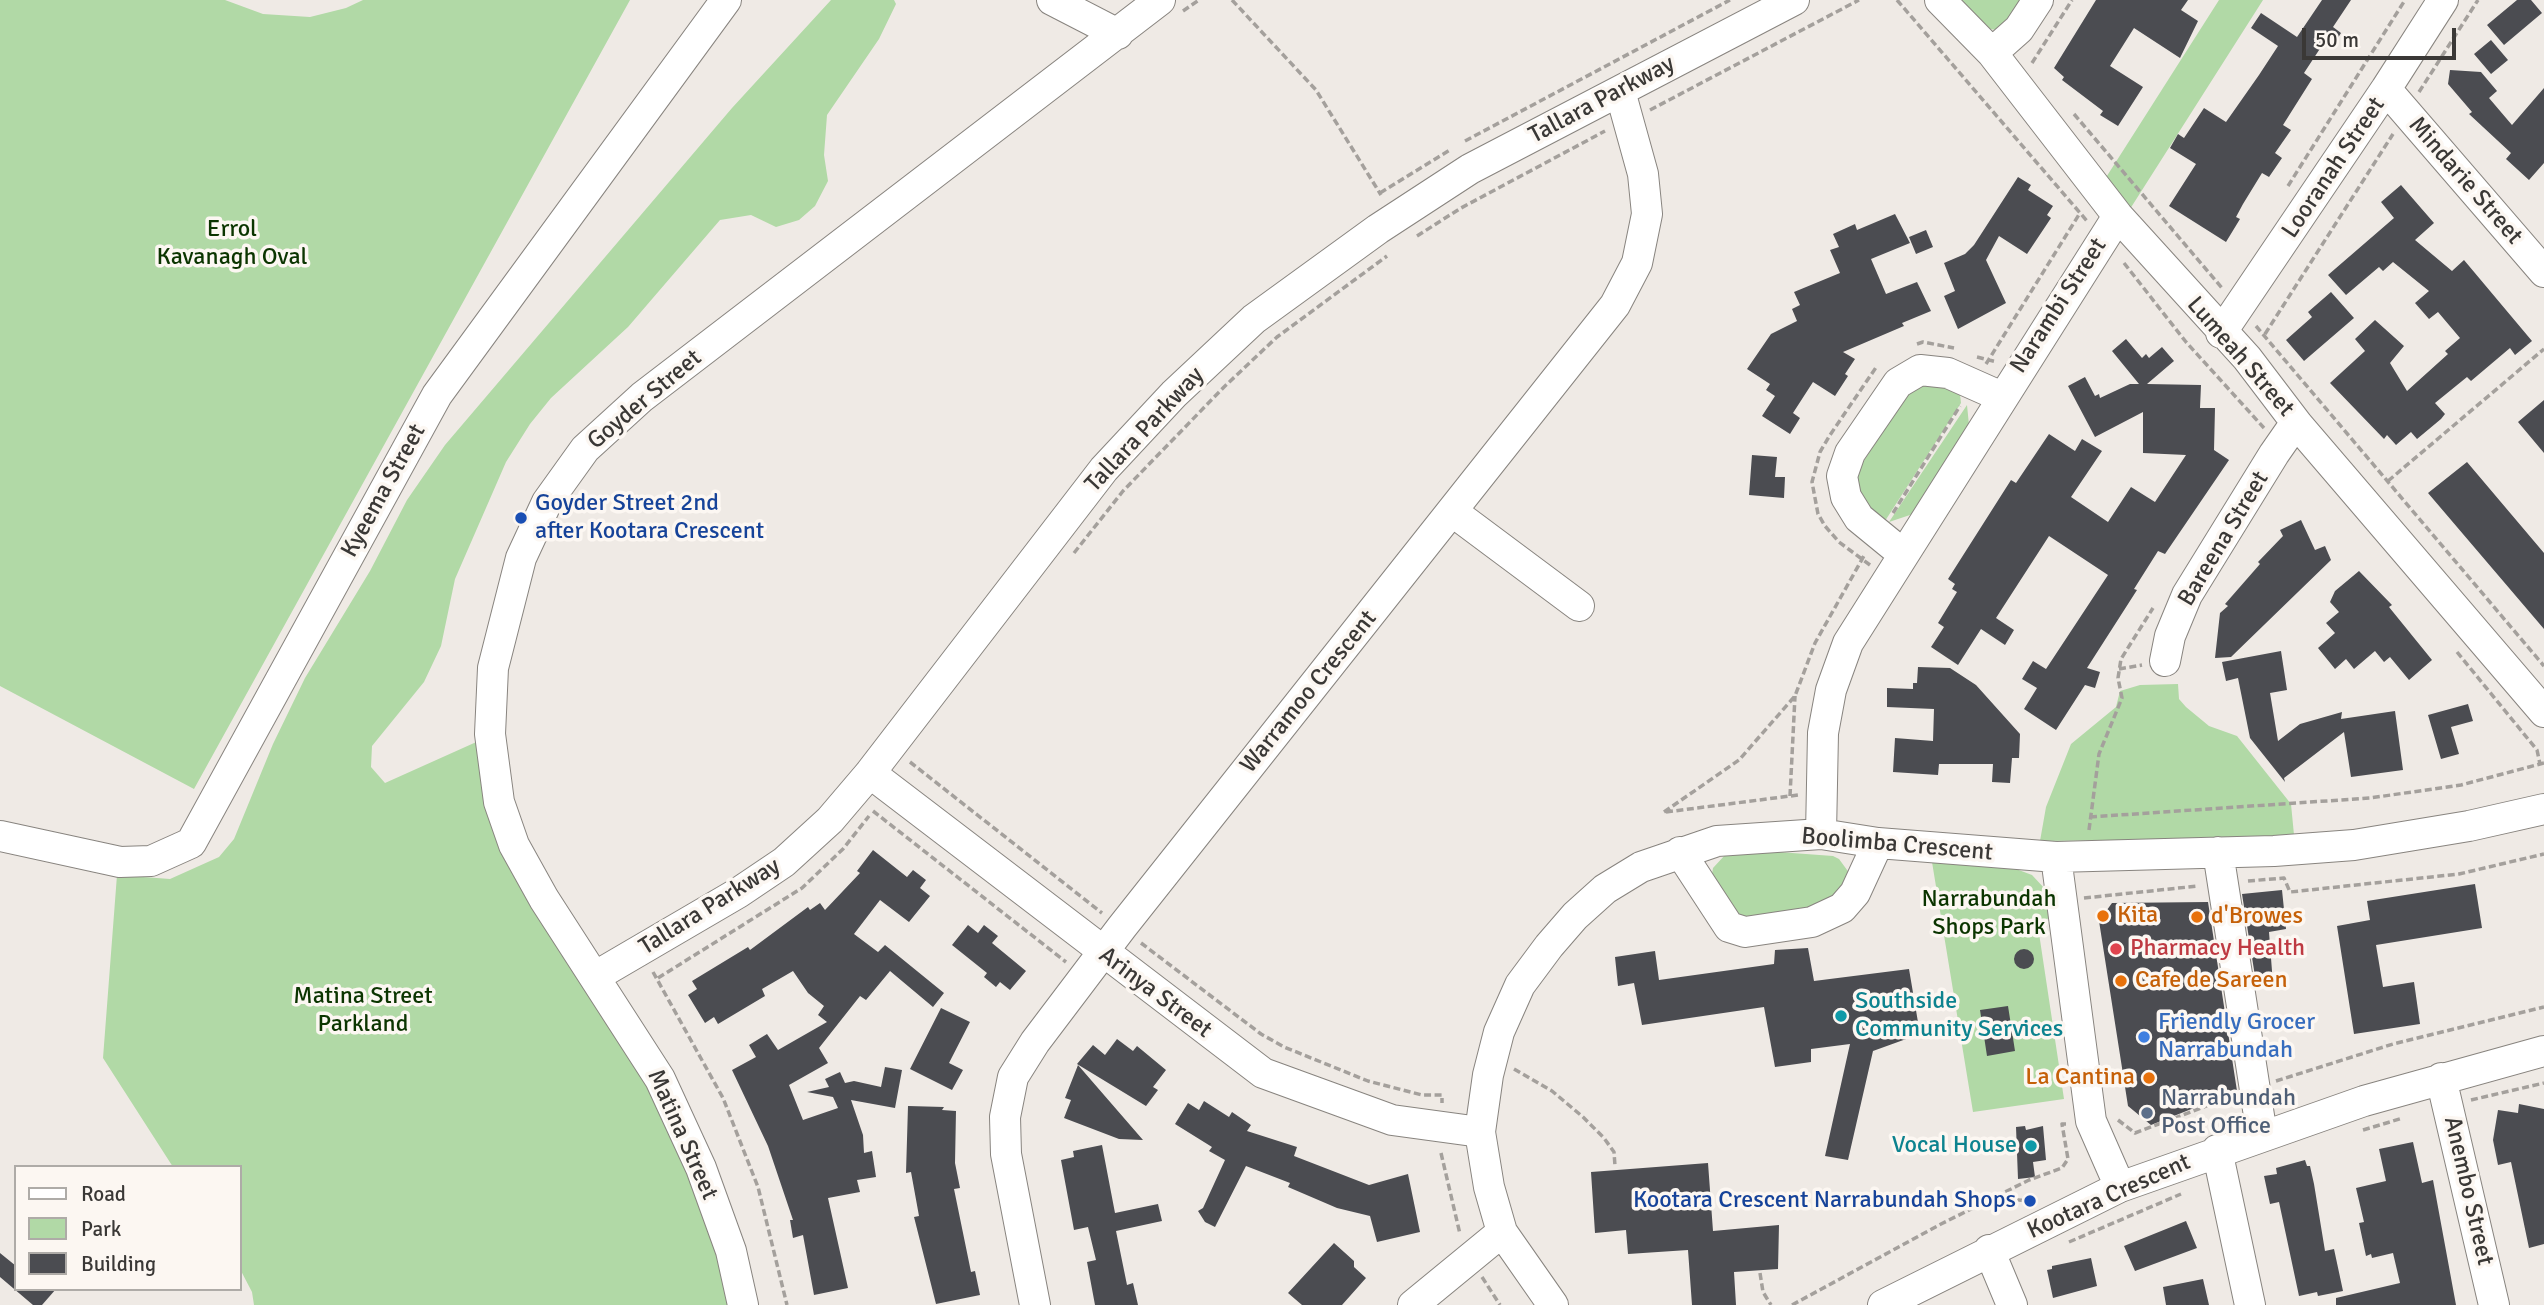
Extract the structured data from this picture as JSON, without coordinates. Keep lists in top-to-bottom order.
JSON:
{
  "streets": {
    "street": [
      "Tallara Parkway",
      "Looranah Street",
      "Mindarie Street",
      "Narambi Street",
      "Lumeah Street",
      "Goyder Street",
      "Kyeema Street",
      "Bareena Street",
      "Warramoo Crescent",
      "Boolimba Crescent",
      "Arinya Street",
      "Matina Street",
      "Anembo Street",
      "Kootara Crescent"
    ]
  },
  "crossings": [
    ["Tallara Parkway", "Goyder Street"],
    ["Tallara Parkway", "Warramoo Crescent"],
    ["Tallara Parkway", "Arinya Street"],
    ["Tallara Parkway", "Matina Street"],
    ["Looranah Street", "Mindarie Street"],
    ["Looranah Street", "Lumeah Street"],
    ["Narambi Street", "Lumeah Street"],
    ["Narambi Street", "Boolimba Crescent"],
    ["Lumeah Street", "Bareena Street"],
    ["Goyder Street", "Matina Street"],
    ["Warramoo Crescent", "Arinya Street"],
    ["Boolimba Crescent", "Arinya Street"],
    ["Anembo Street", "Kootara Crescent"]
  ],
  "parks": ["Errol Kavanagh Oval", "Narrabundah Shops Park", "Matina Street Parkland"],
  "places": [
    "Goyder Street 2nd after Kootara Crescent",
    "Kita",
    "d'Browes",
    "Pharmacy Health",
    "Cafe de Sareen",
    "Southside Community Services",
    "Friendly Grocer Narrabundah",
    "La Cantina",
    "Narrabundah Post Office",
    "Vocal House",
    "Kootara Crescent Narrabundah Shops"
  ],
  "legend": ["Road", "Park", "Building"],
  "scale_bar": "50 m"
}
